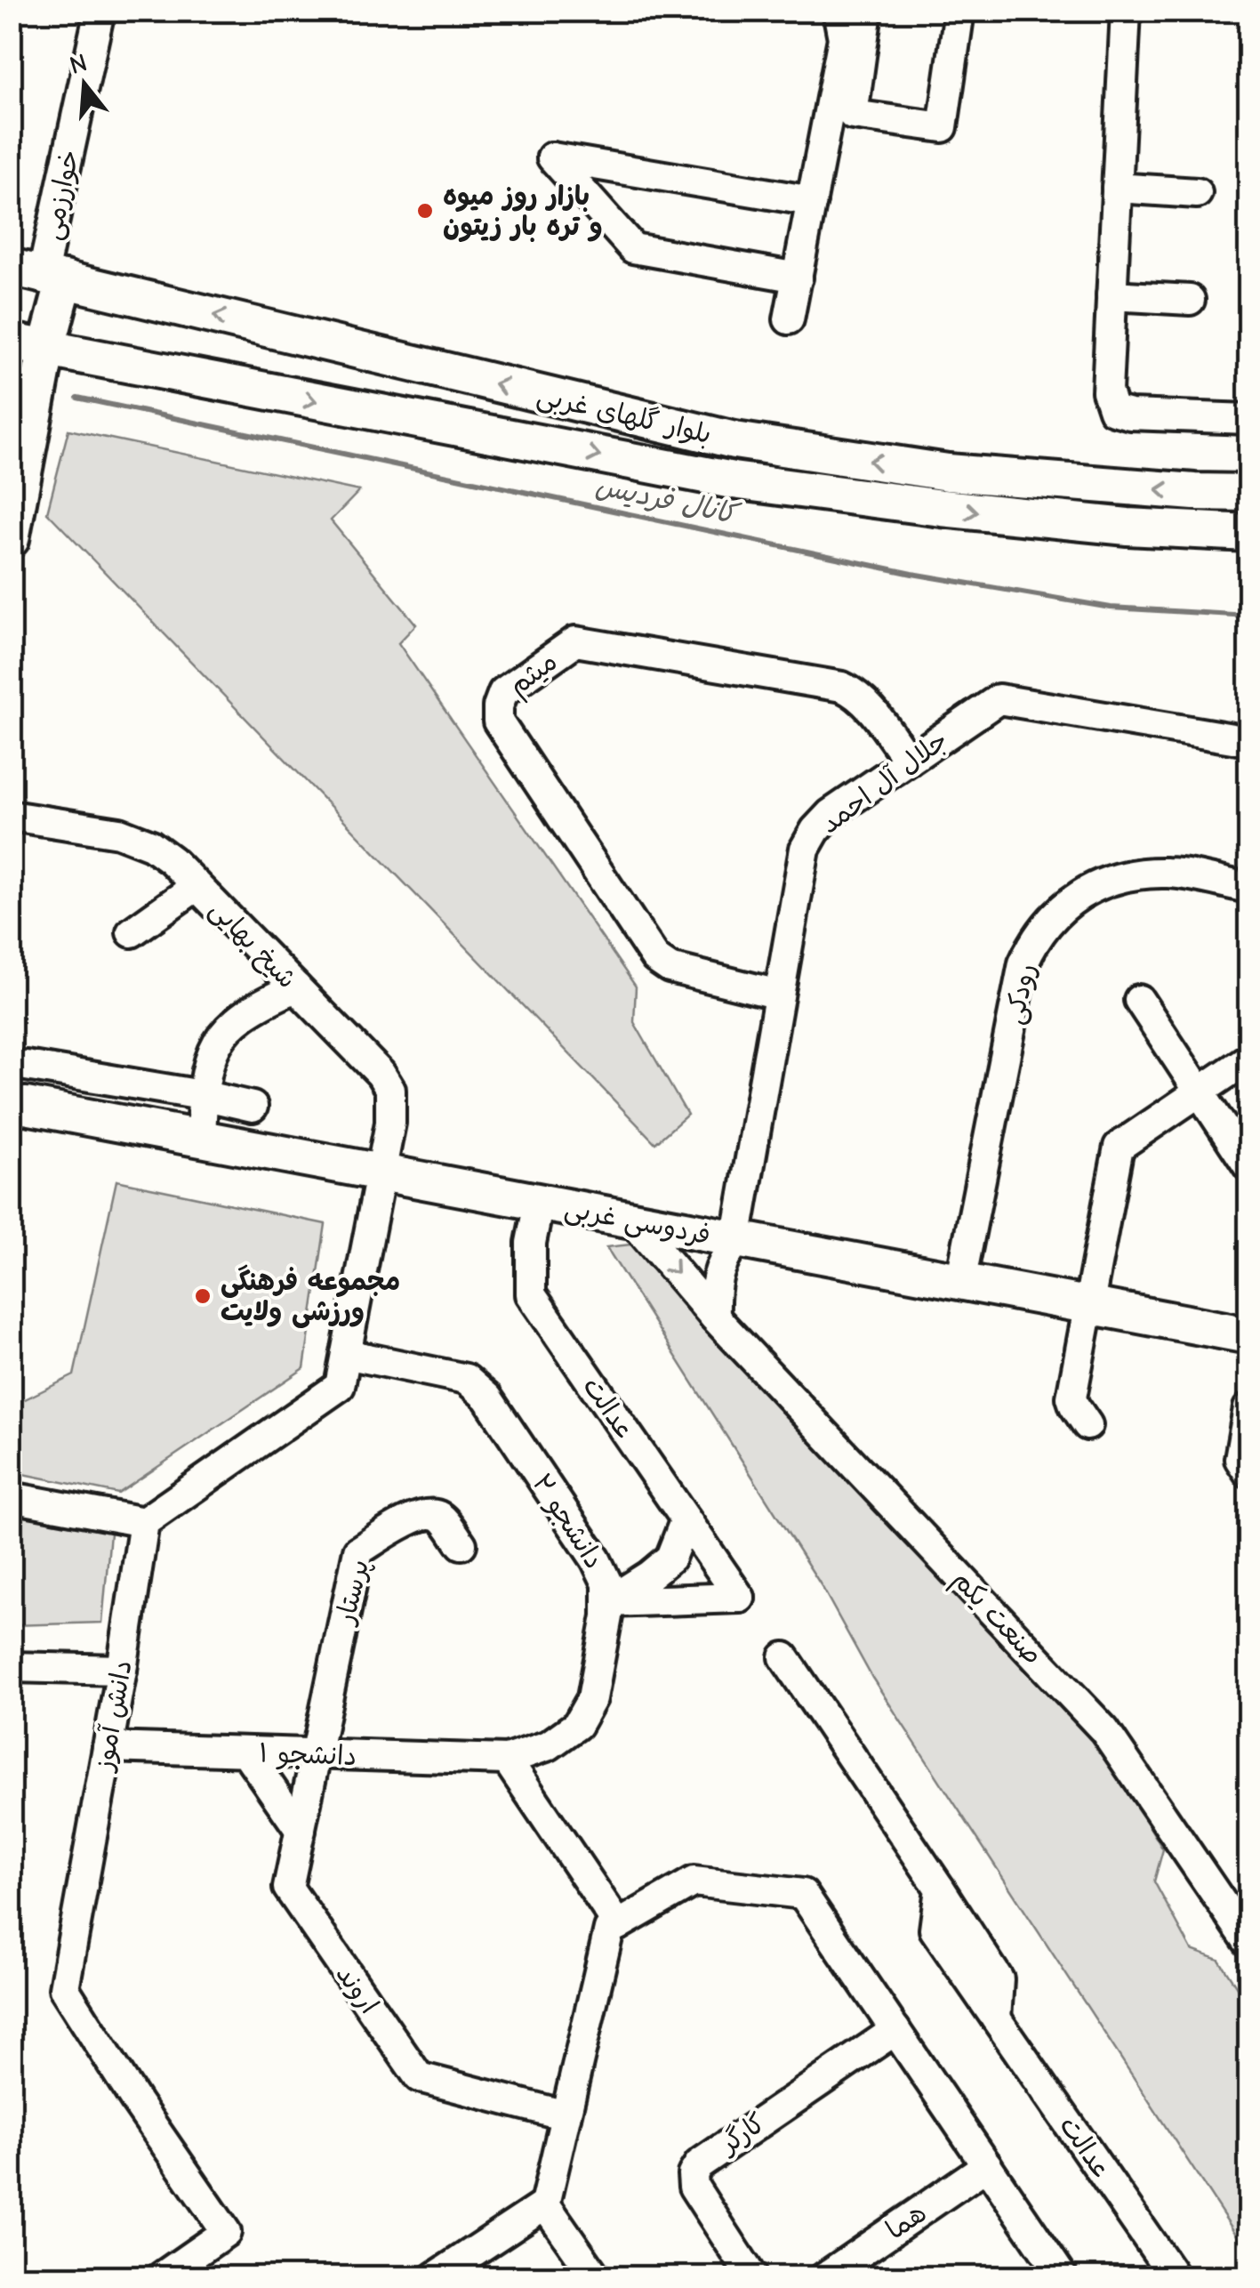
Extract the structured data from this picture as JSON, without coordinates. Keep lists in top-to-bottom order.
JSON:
{
  "streets": {
    "main road": ["بلوار گلهای غربی", "فردوسی غربی"],
    "street": [
      "خوارزمی",
      "میثم",
      "جلال آل احمد",
      "شیخ بهایی",
      "رودکی",
      "عدالت",
      "دانشجو ۲",
      "پرستار",
      "صنعت یکم",
      "دانش آموز",
      "دانشجو ۱",
      "اروند",
      "کارگر",
      "هما"
    ]
  },
  "crossings": [
    ["خوارزمی", "بلوار گلهای غربی"],
    ["میثم", "جلال آل احمد"],
    ["جلال آل احمد", "فردوسی غربی"],
    ["شیخ بهایی", "فردوسی غربی"],
    ["رودکی", "فردوسی غربی"],
    ["فردوسی غربی", "عدالت"],
    ["فردوسی غربی", "صنعت یکم"],
    ["عدالت", "دانشجو ۲"],
    ["دانشجو ۲", "دانشجو ۱"],
    ["پرستار", "دانشجو ۱"],
    ["پرستار", "اروند"],
    ["دانش آموز", "دانشجو ۱"],
    ["دانشجو ۱", "اروند"]
  ],
  "water": ["کانال فردیس"],
  "places": ["بازار روز میوه و تره بار زیتون", "مجموعه فرهنگی ورزشی ولایت"],
  "north": "top"
}
